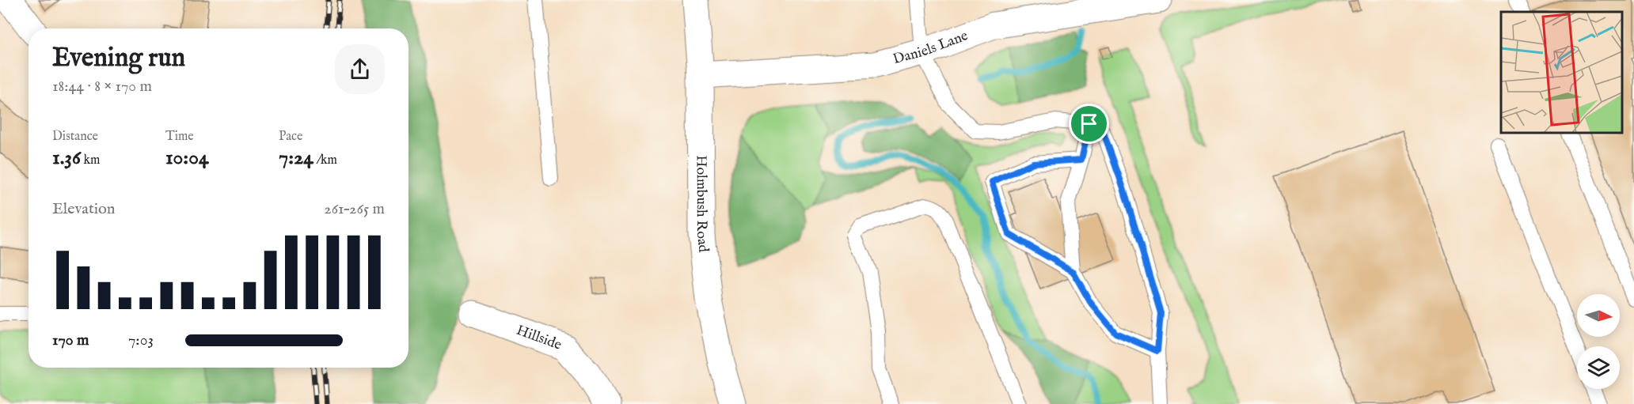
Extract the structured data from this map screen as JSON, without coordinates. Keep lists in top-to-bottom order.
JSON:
{
  "streets": {
    "main road": ["Daniels Lane", "Holmbush Road", "Hillside"]
  },
  "crossings": [
    ["Daniels Lane", "Holmbush Road"]
  ],
  "north": "right",
  "page": {
    "heading": ["Evening run", "18:44 · 8 × 170 m"],
    "stats": [
      ["Distance", "1.36 km"],
      ["Time", "10:04"],
      ["Pace", "7:24 /km"]
    ],
    "chart": ["Elevation", "261–265 m"],
    "list": [
      {
        "name": "170 m",
        "note": "7:03"
      }
    ]
  }
}
